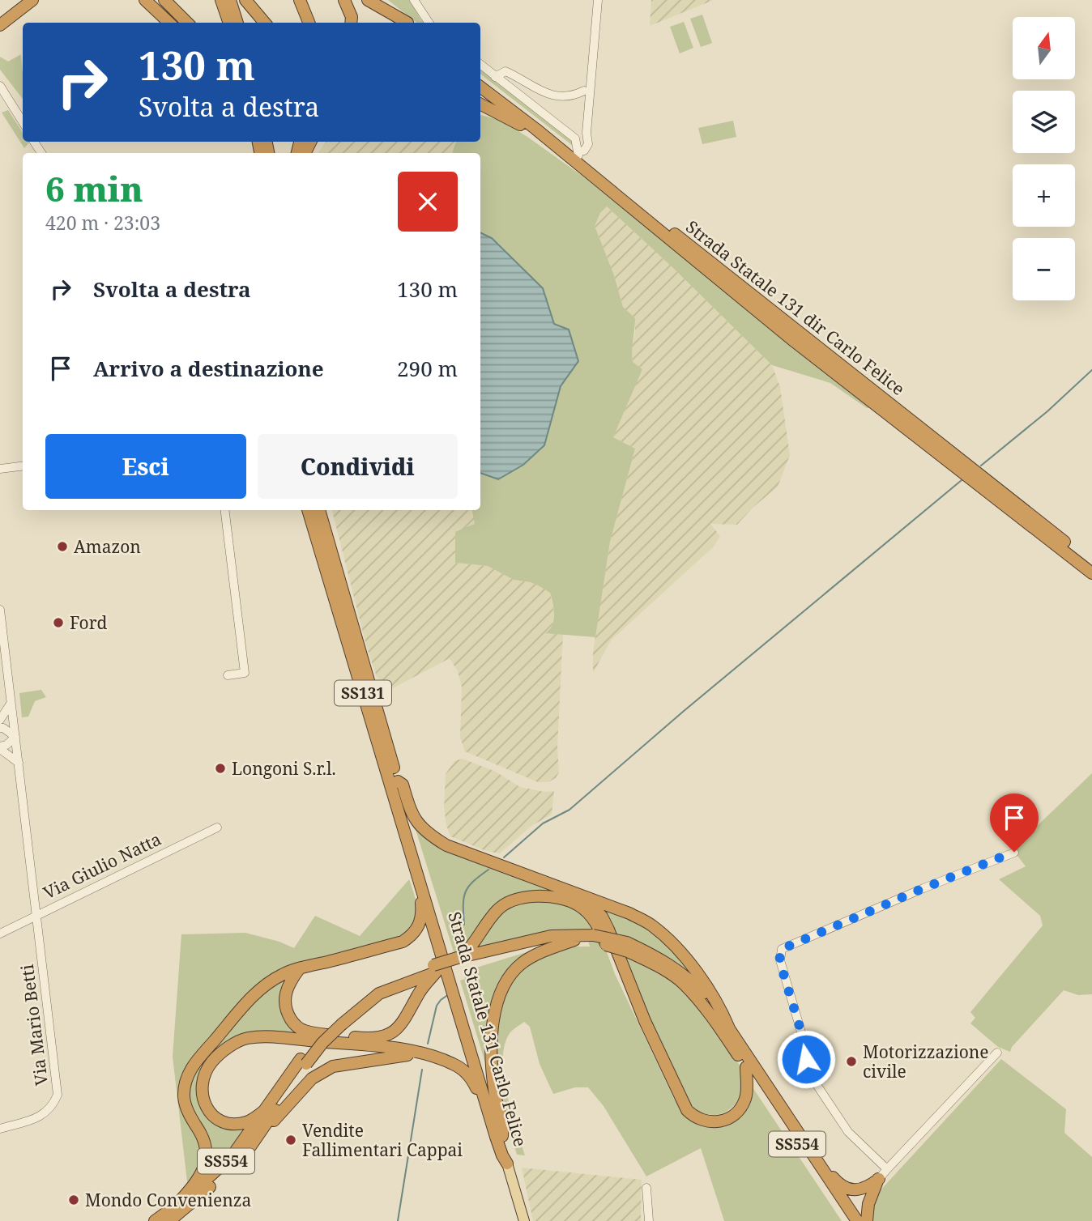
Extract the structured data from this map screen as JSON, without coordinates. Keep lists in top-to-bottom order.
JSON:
{
  "streets": {
    "highway": [
      "Strada Statale 131 dir Carlo Felice",
      "SS131",
      "Strada Statale 131 Carlo Felice",
      "SS554"
    ],
    "street": ["Via Giulio Natta", "Via Mario Betti"]
  },
  "crossings": [
    ["Via Giulio Natta", "Via Mario Betti"]
  ],
  "places": [
    "Amazon",
    "Ford",
    "Longoni S.r.l.",
    "Motorizzazione civile",
    "Vendite Fallimentari Cappai",
    "Mondo Convenienza"
  ],
  "north": "top",
  "page": {
    "map_buttons": ["+", "−"],
    "turn": ["130 m", "Svolta a destra"],
    "heading": ["6 min", "420 m · 23:03"],
    "list": [
      {
        "name": "Svolta a destra",
        "value": "130 m"
      },
      {
        "name": "Arrivo a destinazione",
        "value": "290 m"
      }
    ],
    "buttons": ["Esci", "Condividi"]
  }
}
